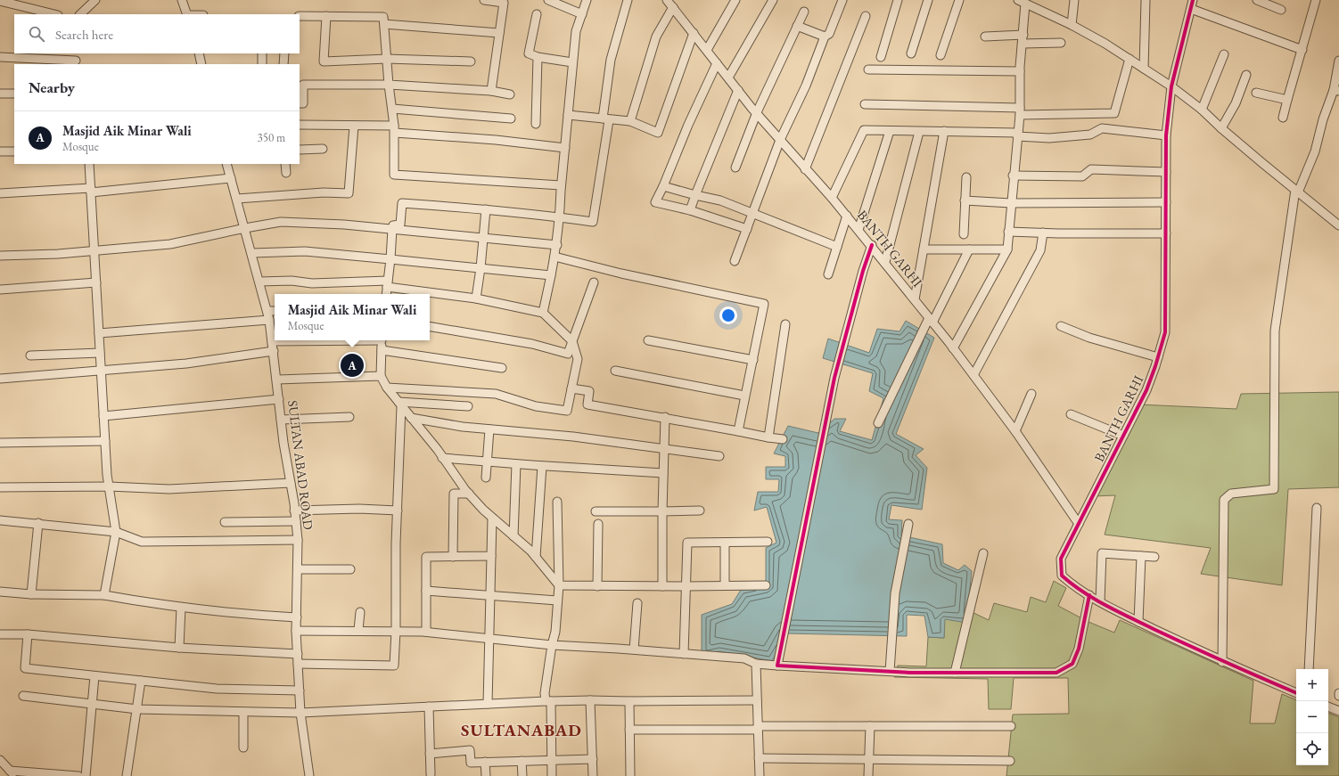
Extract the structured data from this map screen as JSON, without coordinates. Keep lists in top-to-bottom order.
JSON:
{
  "streets": {
    "street": ["BANTH GARHI", "SULTAN ABAD ROAD"]
  },
  "districts": ["SULTANABAD"],
  "page": {
    "search": "Search here",
    "heading": "Nearby",
    "list": [
      {
        "mark": "A",
        "name": "Masjid Aik Minar Wali",
        "note": "Mosque",
        "value": "350 m"
      }
    ],
    "popup": ["Masjid Aik Minar Wali", "Mosque"],
    "pins": "A",
    "map_buttons": ["+", "−"]
  }
}
